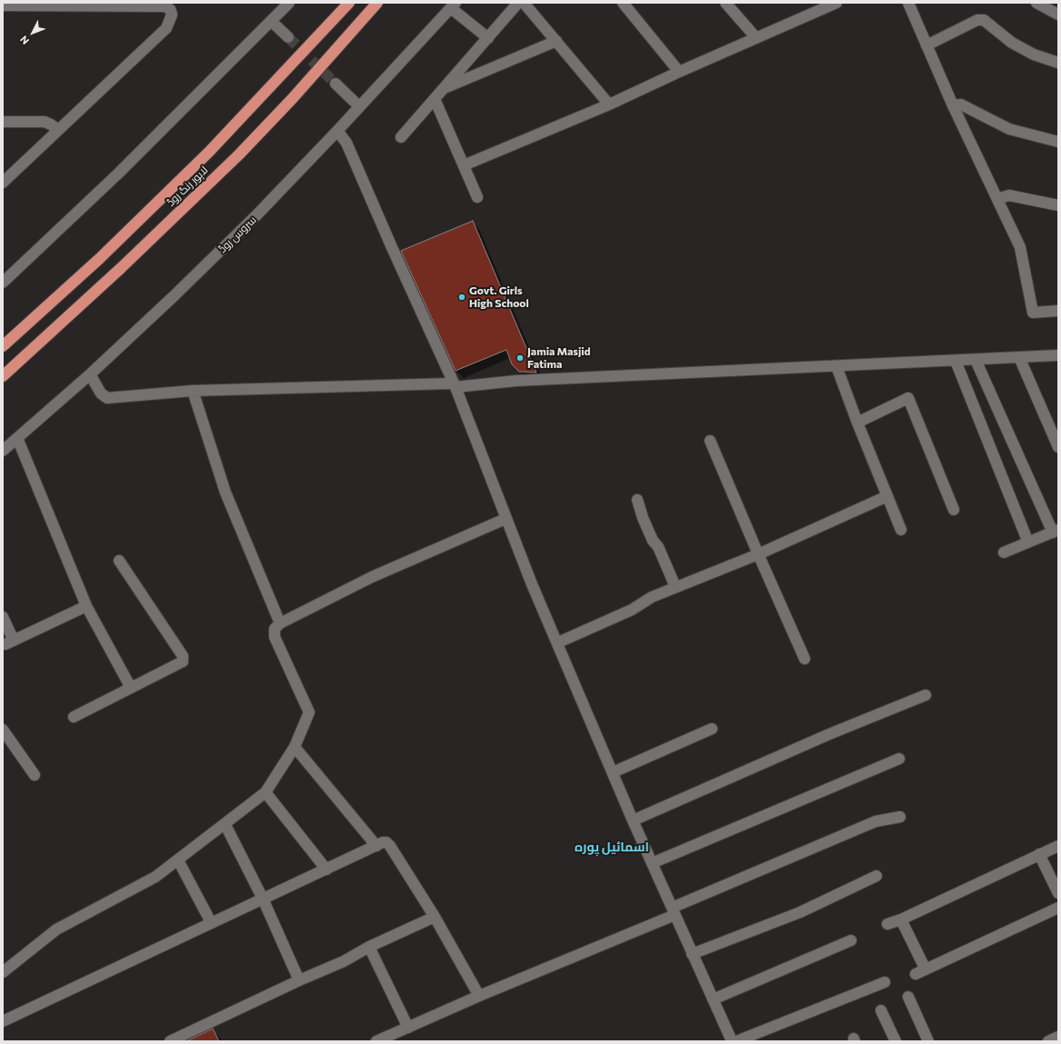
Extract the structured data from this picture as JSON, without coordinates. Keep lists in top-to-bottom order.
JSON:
{
  "streets": {
    "highway": ["لاہور رنگ روڈ"],
    "street": ["سروس روڈ"]
  },
  "districts": ["اسمائیل پورہ"],
  "places": ["Govt. Girls High School", "Jamia Masjid Fatima"],
  "north": "bottom left"
}
